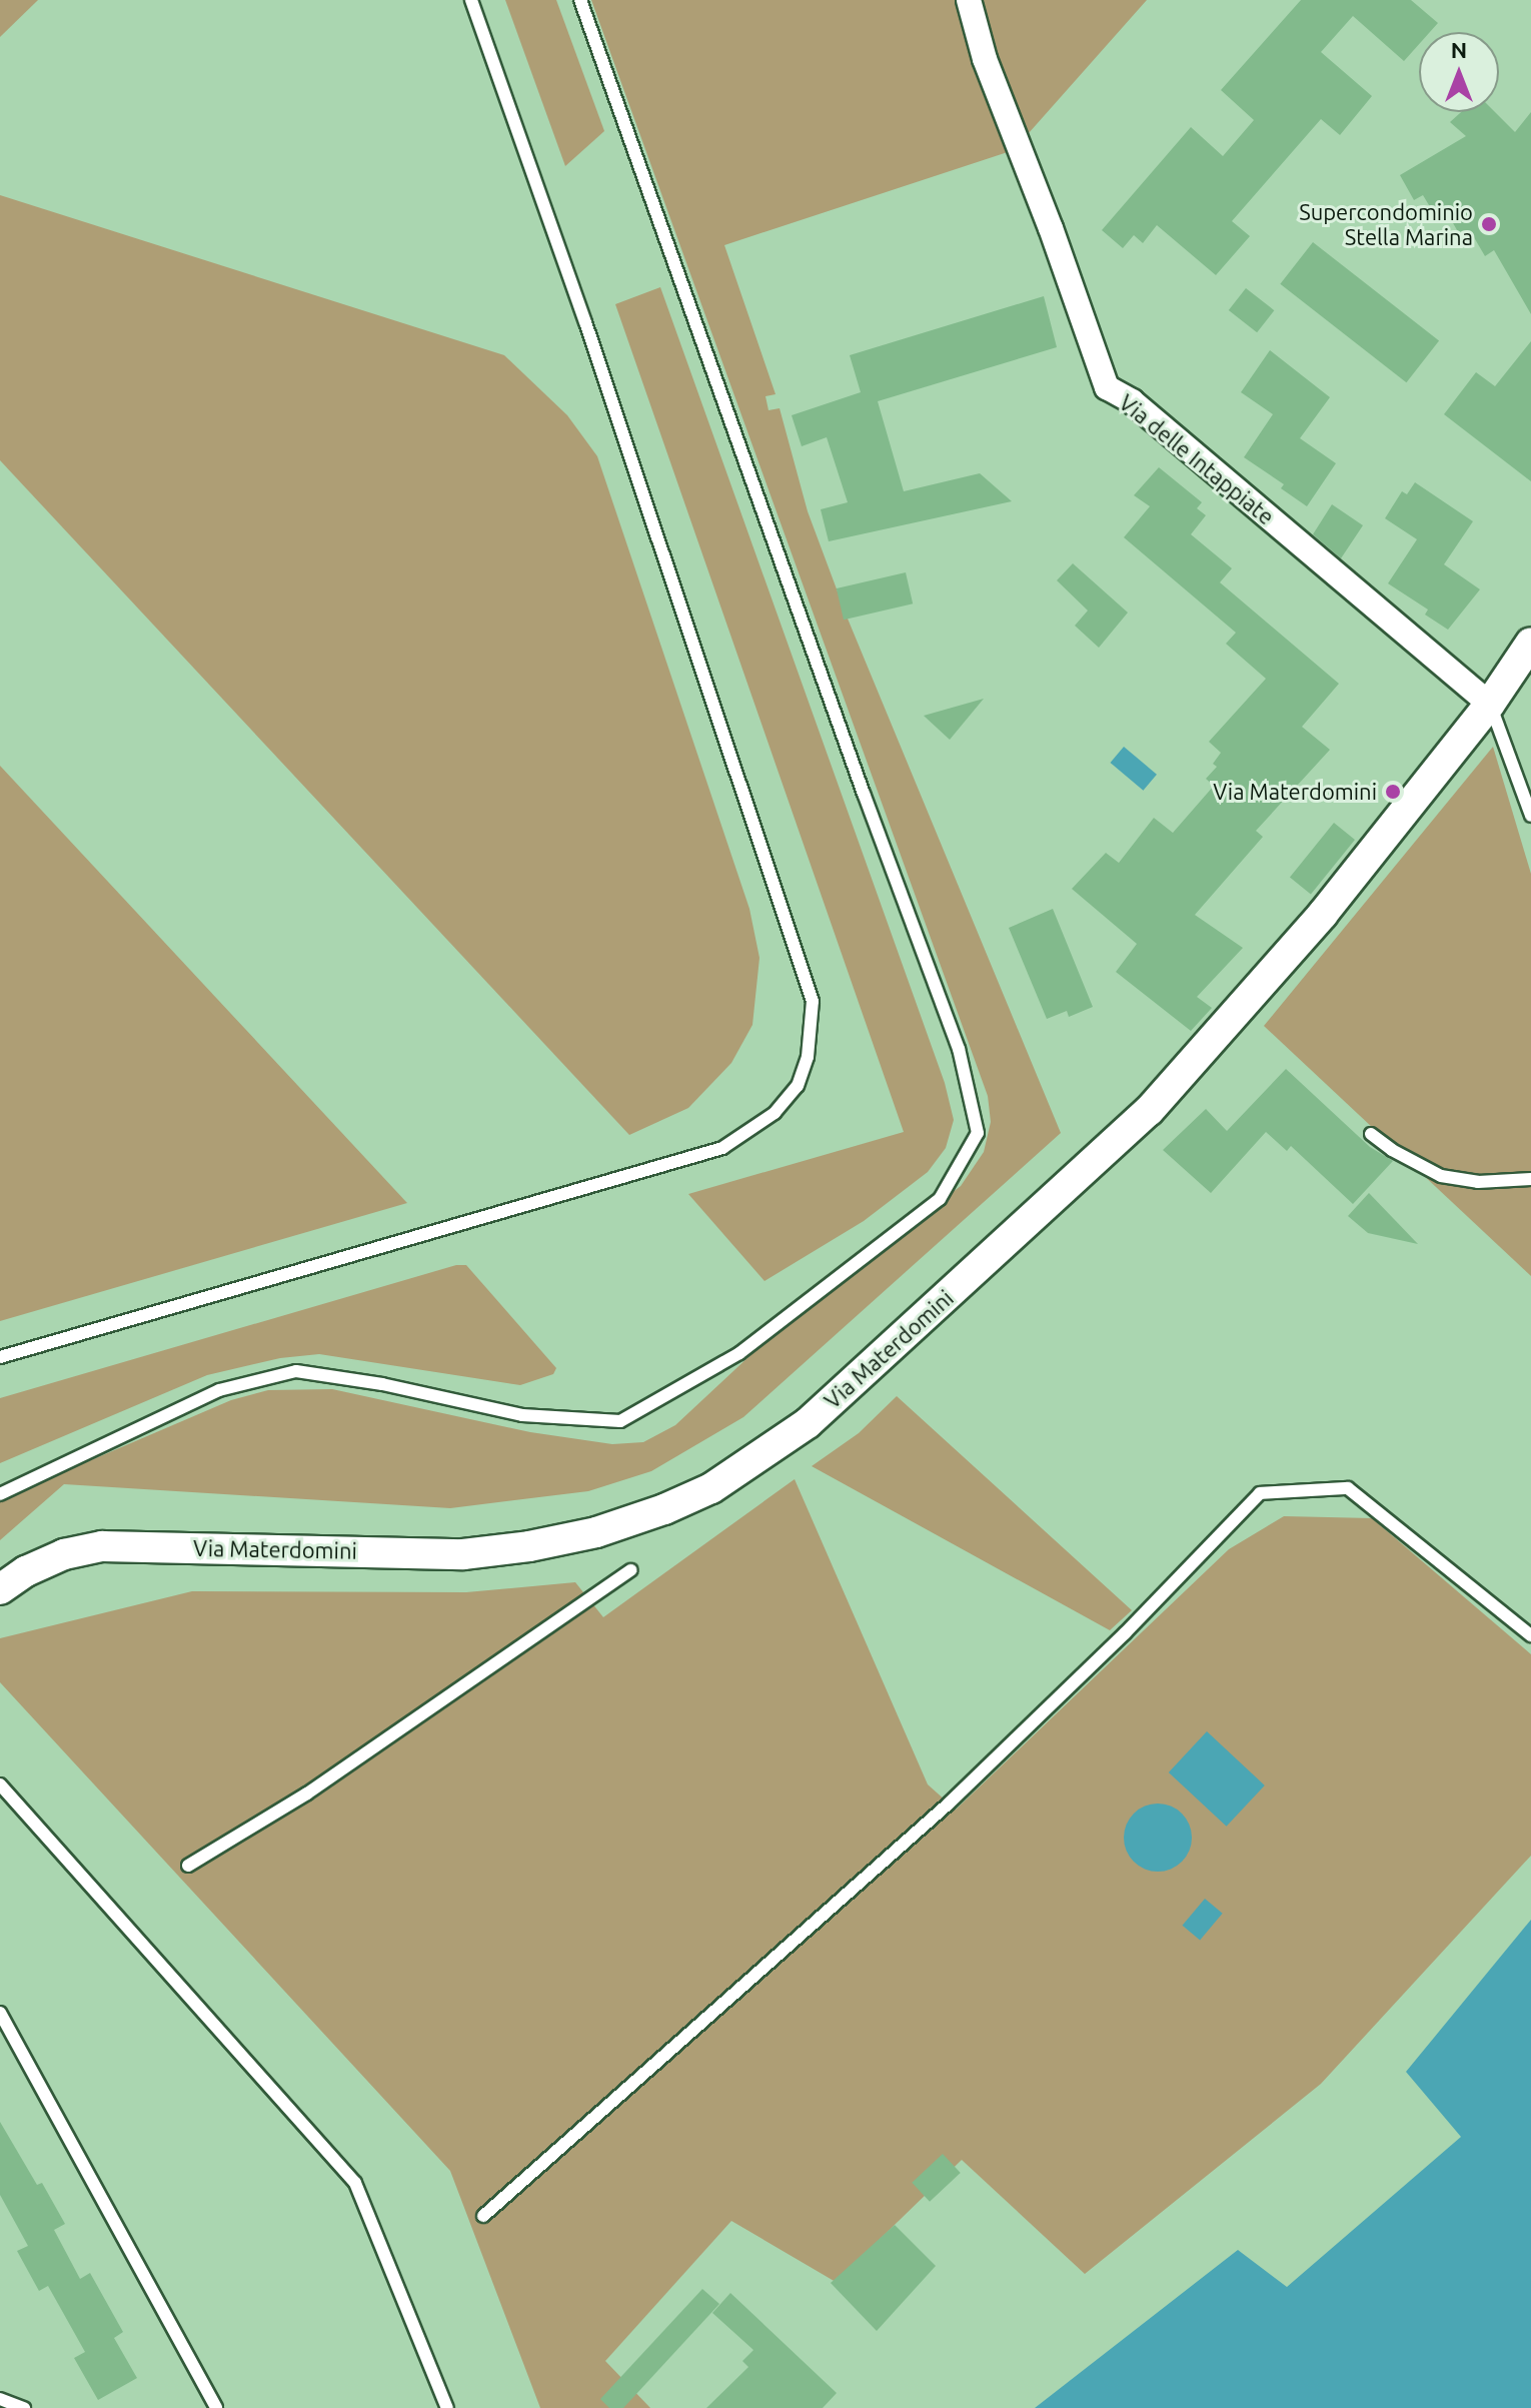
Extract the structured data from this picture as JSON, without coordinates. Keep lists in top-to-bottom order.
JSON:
{
  "streets": {
    "street": ["Via delle Intappiate", "Via Materdomini"]
  },
  "crossings": [
    ["Via delle Intappiate", "Via Materdomini"]
  ],
  "places": ["Supercondominio Stella Marina", "Via Materdomini"],
  "north": "top"
}
